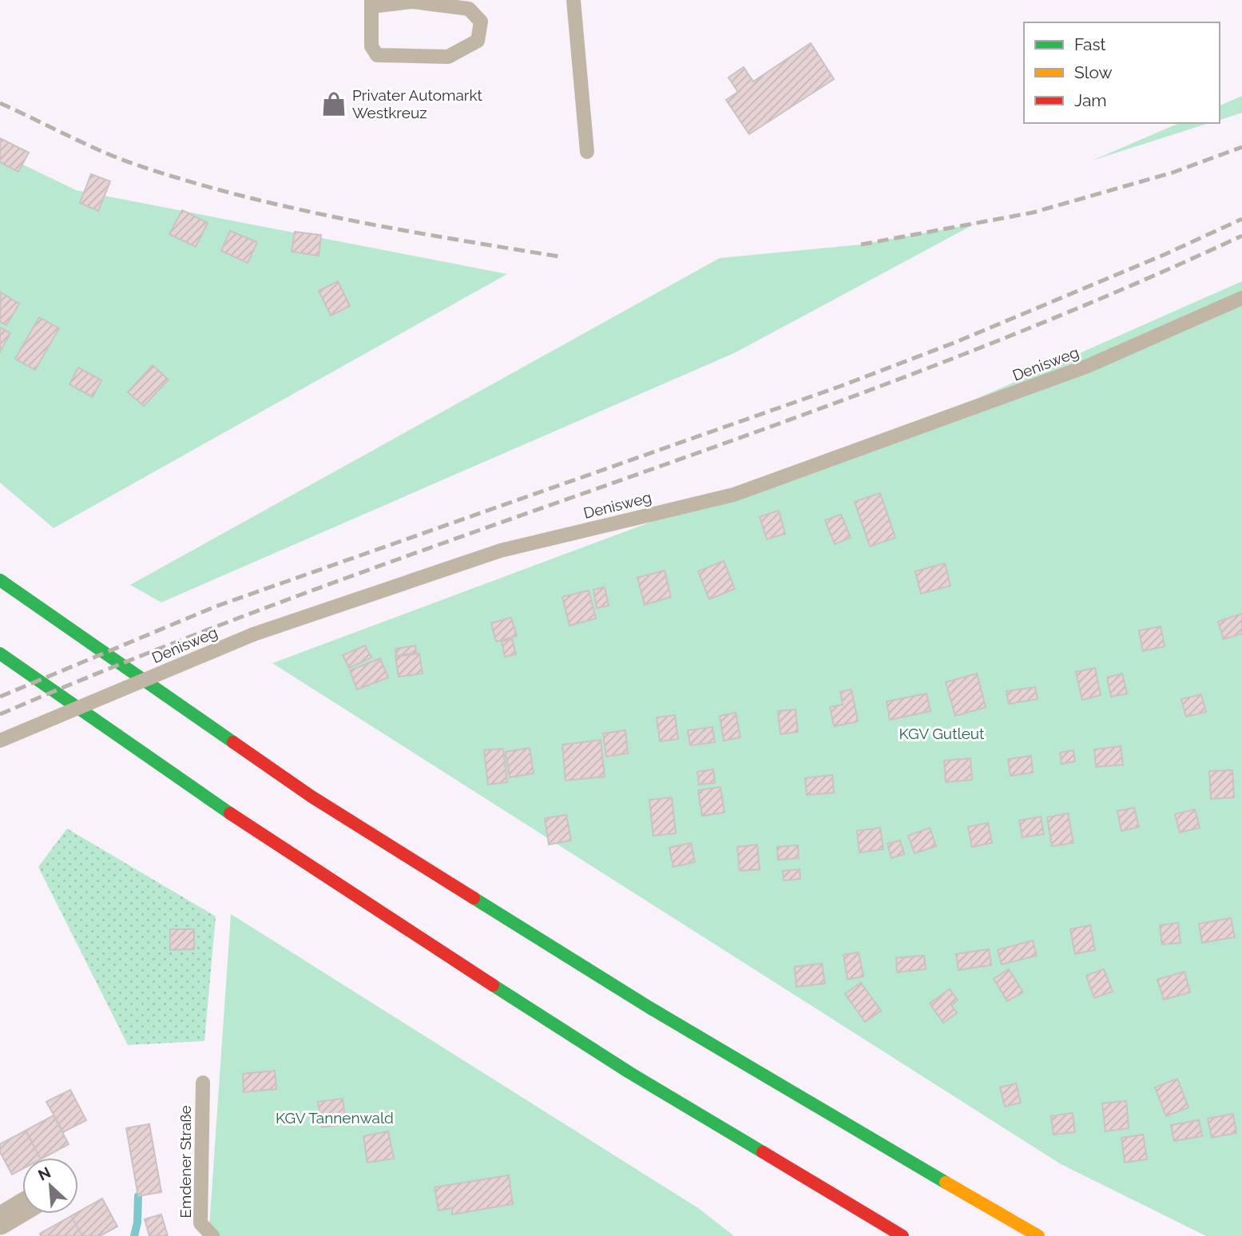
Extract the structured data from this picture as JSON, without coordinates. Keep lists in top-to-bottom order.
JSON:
{
  "streets": {
    "lane": ["Denisweg", "Emdener Straße"]
  },
  "parks": ["KGV Gutleut", "KGV Tannenwald"],
  "places": {
    "shop": ["Privater Automarkt Westkreuz"]
  },
  "legend": ["Fast", "Slow", "Jam"],
  "north": "top left"
}
